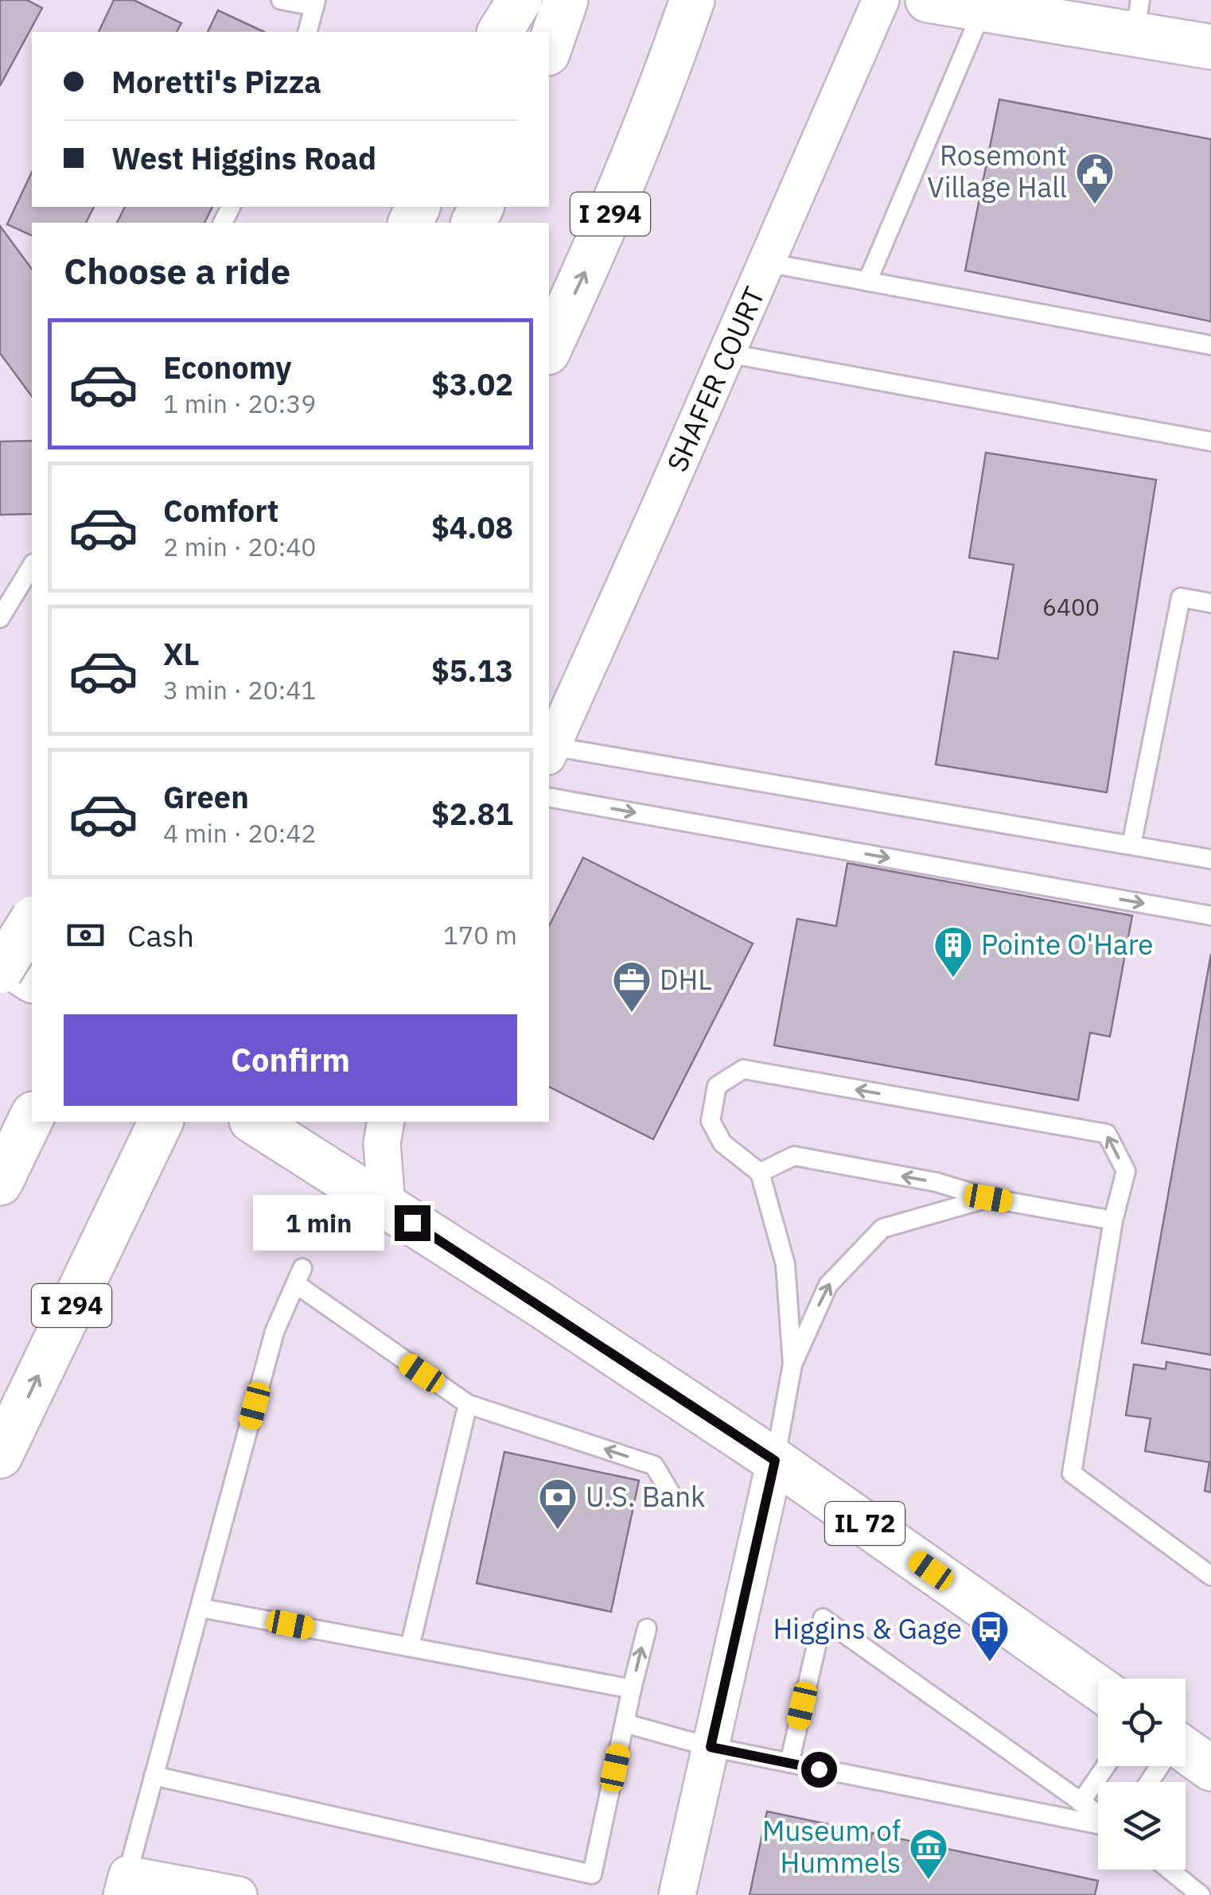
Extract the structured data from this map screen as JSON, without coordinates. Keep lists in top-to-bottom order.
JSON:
{
  "streets": {
    "main road": ["I 294", "IL 72"],
    "street": ["SHAFER COURT"]
  },
  "places": {
    "public building": ["Rosemont Village Hall"],
    "building": ["Pointe O'Hare"],
    "office": ["DHL"],
    "bank": ["U.S. Bank"],
    "bus stop": ["Higgins & Gage"],
    "museum": ["Museum of Hummels"]
  },
  "house_numbers": ["6400"],
  "page": {
    "banner": ["Moretti's Pizza", "West Higgins Road"],
    "heading": "Choose a ride",
    "list": [
      {
        "name": "Economy",
        "note": "1 min · 20:39",
        "value": "$3.02"
      },
      {
        "name": "Comfort",
        "note": "2 min · 20:40",
        "value": "$4.08"
      },
      {
        "name": "XL",
        "note": "3 min · 20:41",
        "value": "$5.13"
      },
      {
        "name": "Green",
        "note": "4 min · 20:42",
        "value": "$2.81"
      }
    ],
    "pay": ["Cash", "170 m"],
    "buttons": "Confirm",
    "bubble": "1 min"
  }
}
